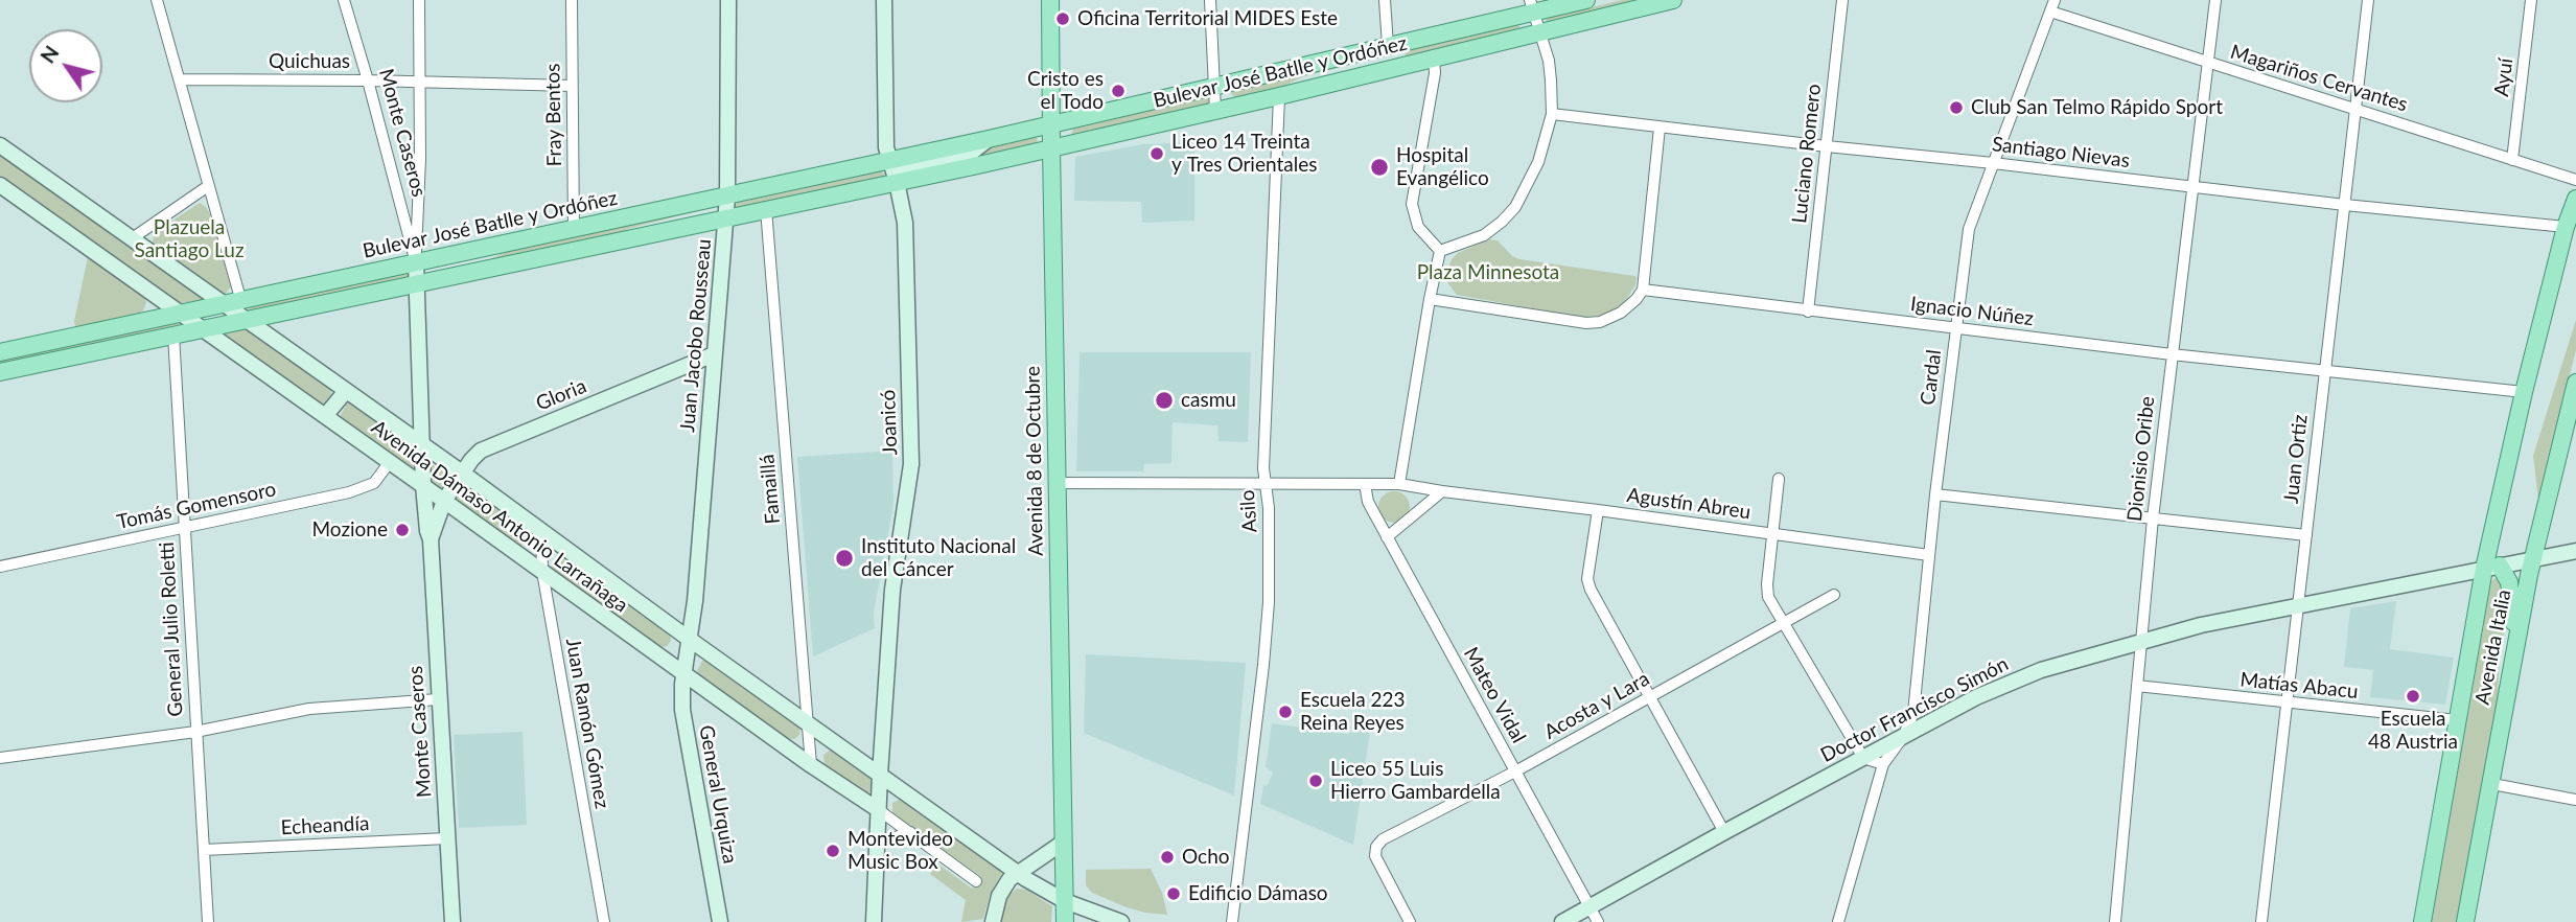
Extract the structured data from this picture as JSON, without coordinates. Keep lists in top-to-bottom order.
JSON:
{
  "streets": {
    "main road": ["Bulevar José Batlle y Ordóñez", "Avenida 8 de Octubre", "Avenida Italia"],
    "street": [
      "Quichuas",
      "Ayuí",
      "Magariños Cervantes",
      "Fray Bentos",
      "Monte Caseros",
      "Santiago Nievas",
      "Luciano Romero",
      "Ignacio Núñez",
      "Juan Jacobo Rousseau",
      "Cardal",
      "Gloria",
      "Joanicó",
      "Dionisio Oribe",
      "Juan Ortiz",
      "Famaillá",
      "Agustín Abreu",
      "Tomás Gomensoro",
      "Asilo",
      "Avenida Dámaso Antonio Larrañaga",
      "General Julio Roletti",
      "Matías Abacu",
      "Mateo Vidal",
      "Acosta y Lara",
      "Doctor Francisco Simón",
      "Juan Ramón Gómez",
      "General Urquiza",
      "Echeandía"
    ]
  },
  "crossings": [
    ["Quichuas", "Fray Bentos"],
    ["Quichuas", "Monte Caseros"],
    ["Bulevar José Batlle y Ordóñez", "Fray Bentos"],
    ["Bulevar José Batlle y Ordóñez", "Monte Caseros"],
    ["Bulevar José Batlle y Ordóñez", "Juan Jacobo Rousseau"],
    ["Bulevar José Batlle y Ordóñez", "Joanicó"],
    ["Bulevar José Batlle y Ordóñez", "Avenida 8 de Octubre"],
    ["Bulevar José Batlle y Ordóñez", "Famaillá"],
    ["Bulevar José Batlle y Ordóñez", "Asilo"],
    ["Bulevar José Batlle y Ordóñez", "Avenida Dámaso Antonio Larrañaga"],
    ["Bulevar José Batlle y Ordóñez", "General Julio Roletti"],
    ["Ayuí", "Magariños Cervantes"],
    ["Magariños Cervantes", "Cardal"],
    ["Magariños Cervantes", "Dionisio Oribe"],
    ["Magariños Cervantes", "Juan Ortiz"],
    ["Monte Caseros", "Gloria"],
    ["Monte Caseros", "Avenida Dámaso Antonio Larrañaga"],
    ["Monte Caseros", "Echeandía"],
    ["Santiago Nievas", "Luciano Romero"],
    ["Santiago Nievas", "Cardal"],
    ["Santiago Nievas", "Dionisio Oribe"],
    ["Santiago Nievas", "Juan Ortiz"],
    ["Santiago Nievas", "Avenida Italia"],
    ["Luciano Romero", "Ignacio Núñez"],
    ["Ignacio Núñez", "Cardal"],
    ["Ignacio Núñez", "Dionisio Oribe"],
    ["Ignacio Núñez", "Juan Ortiz"],
    ["Ignacio Núñez", "Avenida Italia"],
    ["Juan Jacobo Rousseau", "Gloria"],
    ["Juan Jacobo Rousseau", "Avenida Dámaso Antonio Larrañaga"],
    ["Juan Jacobo Rousseau", "General Urquiza"],
    ["Cardal", "Agustín Abreu"],
    ["Cardal", "Doctor Francisco Simón"],
    ["Gloria", "Avenida Dámaso Antonio Larrañaga"],
    ["Joanicó", "Avenida Dámaso Antonio Larrañaga"],
    ["Dionisio Oribe", "Matías Abacu"],
    ["Dionisio Oribe", "Doctor Francisco Simón"],
    ["Juan Ortiz", "Matías Abacu"],
    ["Juan Ortiz", "Doctor Francisco Simón"],
    ["Avenida 8 de Octubre", "Agustín Abreu"],
    ["Avenida 8 de Octubre", "Avenida Dámaso Antonio Larrañaga"],
    ["Famaillá", "Avenida Dámaso Antonio Larrañaga"],
    ["Agustín Abreu", "Asilo"],
    ["Agustín Abreu", "Mateo Vidal"],
    ["Tomás Gomensoro", "Avenida Dámaso Antonio Larrañaga"],
    ["Tomás Gomensoro", "General Julio Roletti"],
    ["Avenida Dámaso Antonio Larrañaga", "Juan Ramón Gómez"],
    ["Avenida Dámaso Antonio Larrañaga", "General Urquiza"],
    ["General Julio Roletti", "Echeandía"],
    ["Avenida Italia", "Matías Abacu"],
    ["Avenida Italia", "Doctor Francisco Simón"],
    ["Mateo Vidal", "Acosta y Lara"],
    ["Mateo Vidal", "Doctor Francisco Simón"]
  ],
  "parks": ["Plazuela Santiago Luz", "Plaza Minnesota"],
  "places": [
    "Oficina Territorial MIDES Este",
    "Cristo es el Todo",
    "Club San Telmo Rápido Sport",
    "Liceo 14 Treinta y Tres Orientales",
    "Hospital Evangélico",
    "casmu",
    "Mozione",
    "Instituto Nacional del Cáncer",
    "Escuela 48 Austria",
    "Escuela 223 Reina Reyes",
    "Liceo 55 Luis Hierro Gambardella",
    "Montevideo Music Box",
    "Ocho",
    "Edificio Dámaso"
  ],
  "north": "top left"
}
